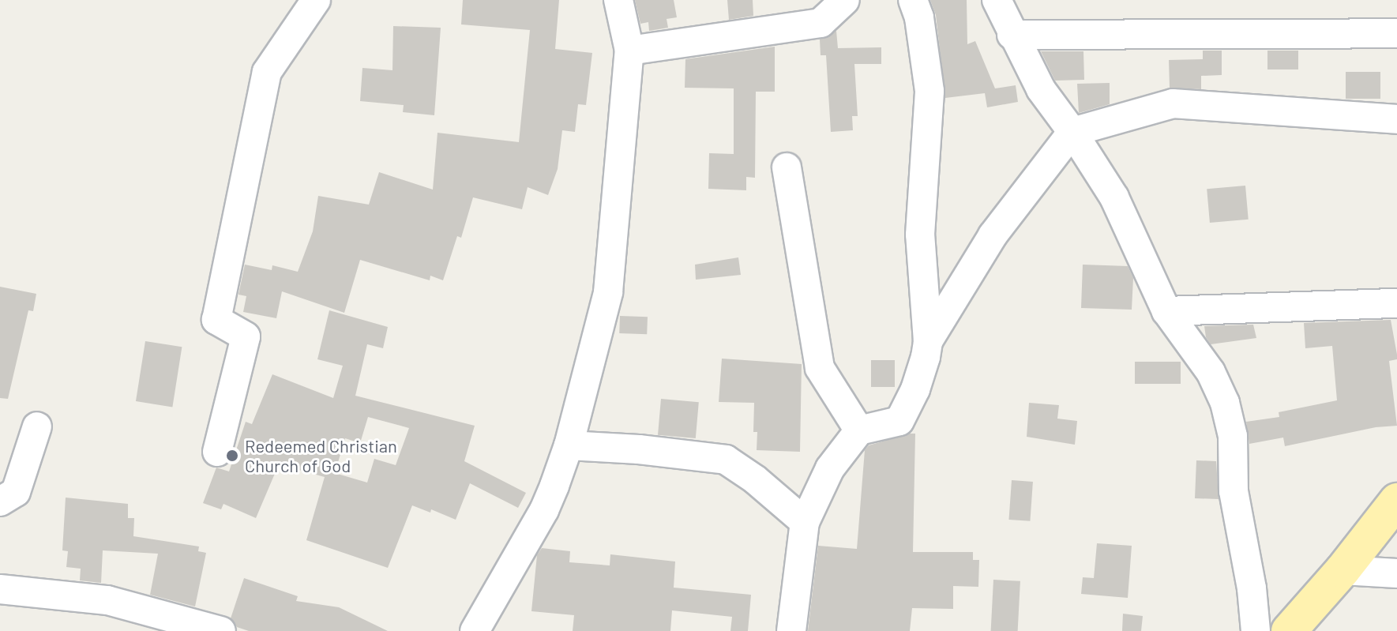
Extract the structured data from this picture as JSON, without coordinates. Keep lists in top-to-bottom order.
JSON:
{
  "places": ["Redeemed Christian Church of God"]
}
